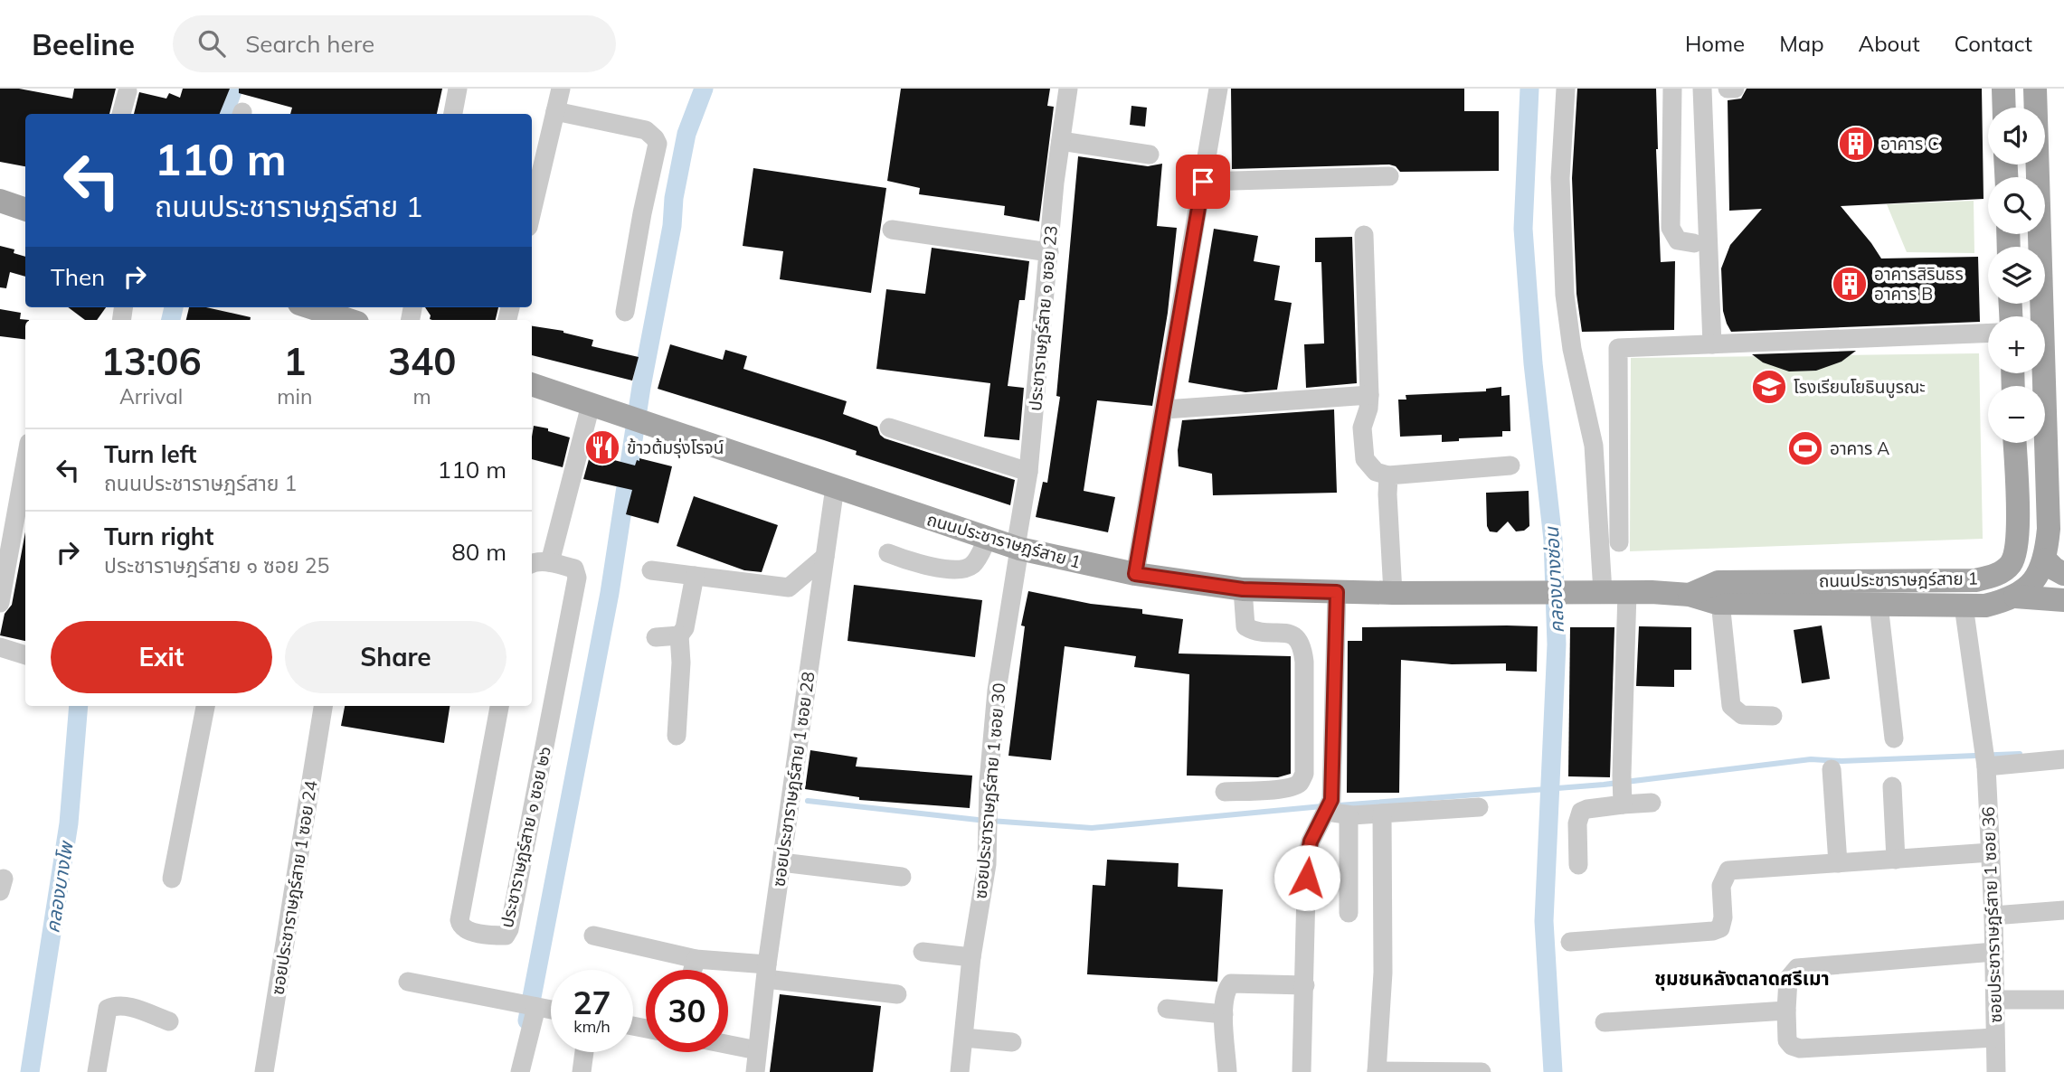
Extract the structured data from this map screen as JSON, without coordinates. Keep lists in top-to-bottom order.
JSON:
{
  "streets": {
    "main road": ["ถนนประชาราษฎร์สาย 1"],
    "street": [
      "ประชาราษฎร์สาย ๑ ซอย 23",
      "ซอยประชาราษฎร์สาย 1 ซอย 28",
      "ซอยประชาราษฎร์สาย 1 ซอย 30",
      "ประชาราษฎร์สาย ๑ ซอย ๒๖",
      "ซอยประชาราษฎร์สาย 1 ซอย 24",
      "ซอยประชาราษฎร์สาย 1 ซอย 36"
    ]
  },
  "crossings": [
    ["ประชาราษฎร์สาย ๑ ซอย 23", "ถนนประชาราษฎร์สาย 1"],
    ["ประชาราษฎร์สาย ๑ ซอย 23", "ซอยประชาราษฎร์สาย 1 ซอย 30"],
    ["ถนนประชาราษฎร์สาย 1", "ซอยประชาราษฎร์สาย 1 ซอย 28"],
    ["ถนนประชาราษฎร์สาย 1", "ซอยประชาราษฎร์สาย 1 ซอย 30"],
    ["ถนนประชาราษฎร์สาย 1", "ซอยประชาราษฎร์สาย 1 ซอย 36"]
  ],
  "districts": ["ชุมชนหลังตลาดศรีเมา"],
  "water": ["คลองบางซ่อน", "คลองบางโพ"],
  "places": {
    "building": ["อาคาร C", "อาคารสิรินธร อาคาร B"],
    "school or university": ["โรงเรียนโยธินบูรณะ"],
    "restaurant": ["ข้าวต้มรุ่งโรจน์"],
    "sports": ["อาคาร A"]
  },
  "page": {
    "header": "Beeline",
    "search": "Search here",
    "nav": [
      "Home",
      "Map",
      "About",
      "Contact"
    ],
    "map_buttons": ["+", "−"],
    "turn": ["110 m", "ถนนประชาราษฎร์สาย 1"],
    "then": "Then",
    "eta": [
      "13:06",
      "Arrival",
      "1",
      "min",
      "340",
      "m"
    ],
    "list": [
      {
        "name": "Turn left",
        "note": "ถนนประชาราษฎร์สาย 1",
        "value": "110 m"
      },
      {
        "name": "Turn right",
        "note": "ประชาราษฎร์สาย ๑ ซอย 25",
        "value": "80 m"
      }
    ],
    "buttons": ["Exit", "Share"],
    "speed": "27 km/h",
    "limit": "30"
  }
}
